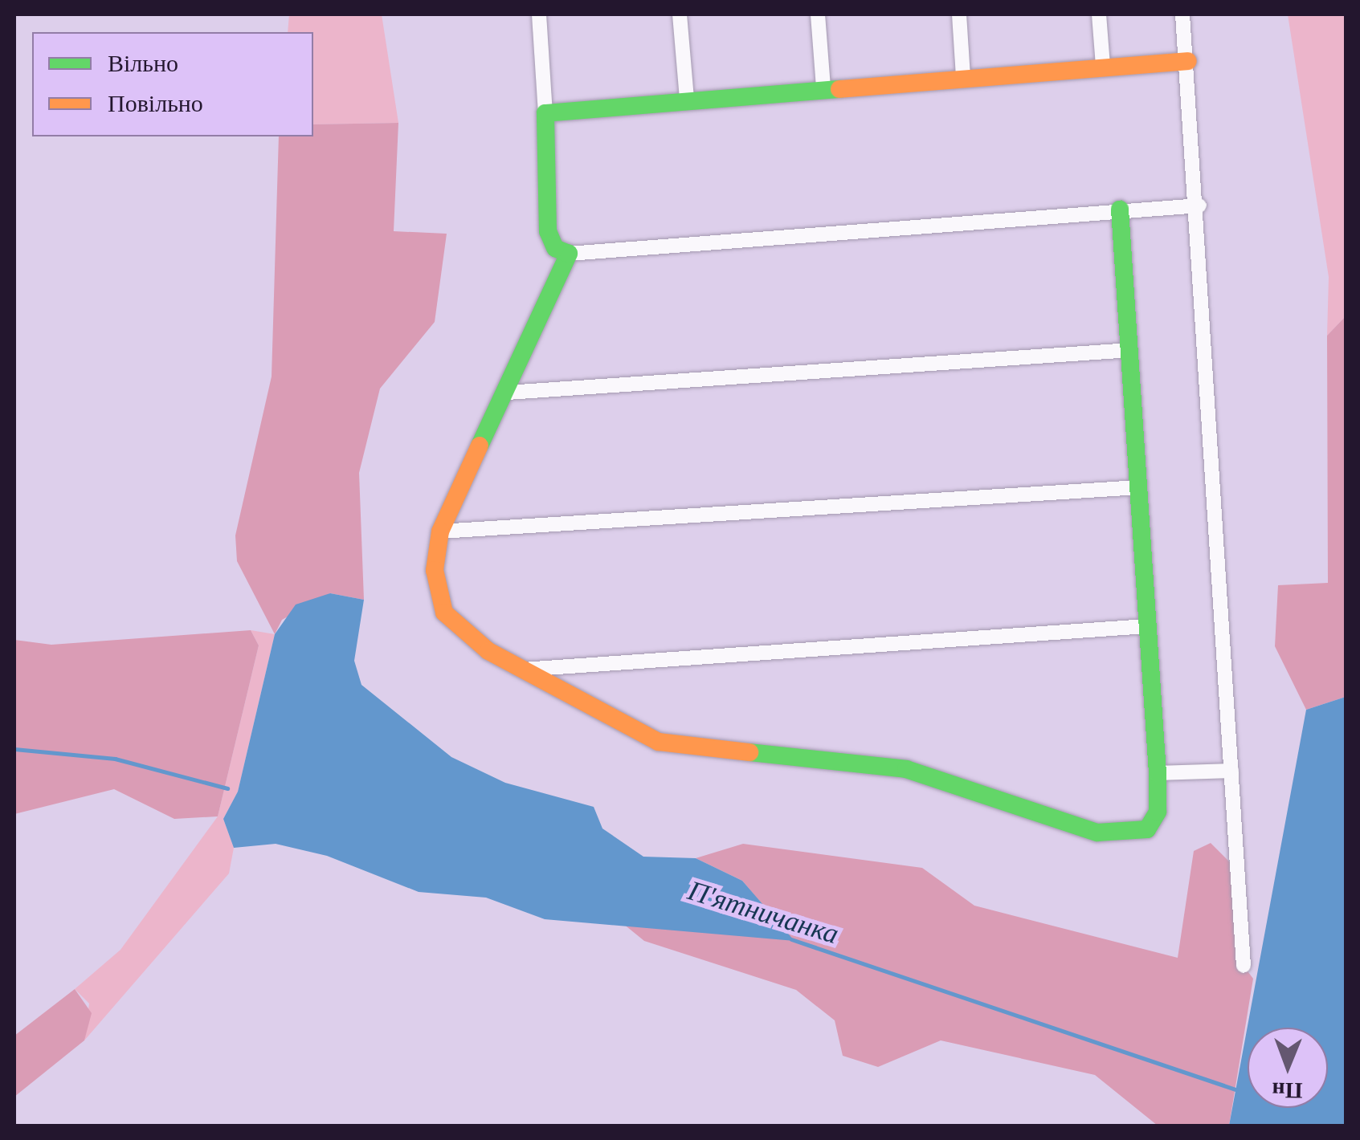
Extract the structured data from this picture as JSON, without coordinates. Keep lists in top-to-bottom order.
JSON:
{
  "water": ["П'ятничанка"],
  "legend": ["Вільно", "Повільно"],
  "north": "bottom"
}
